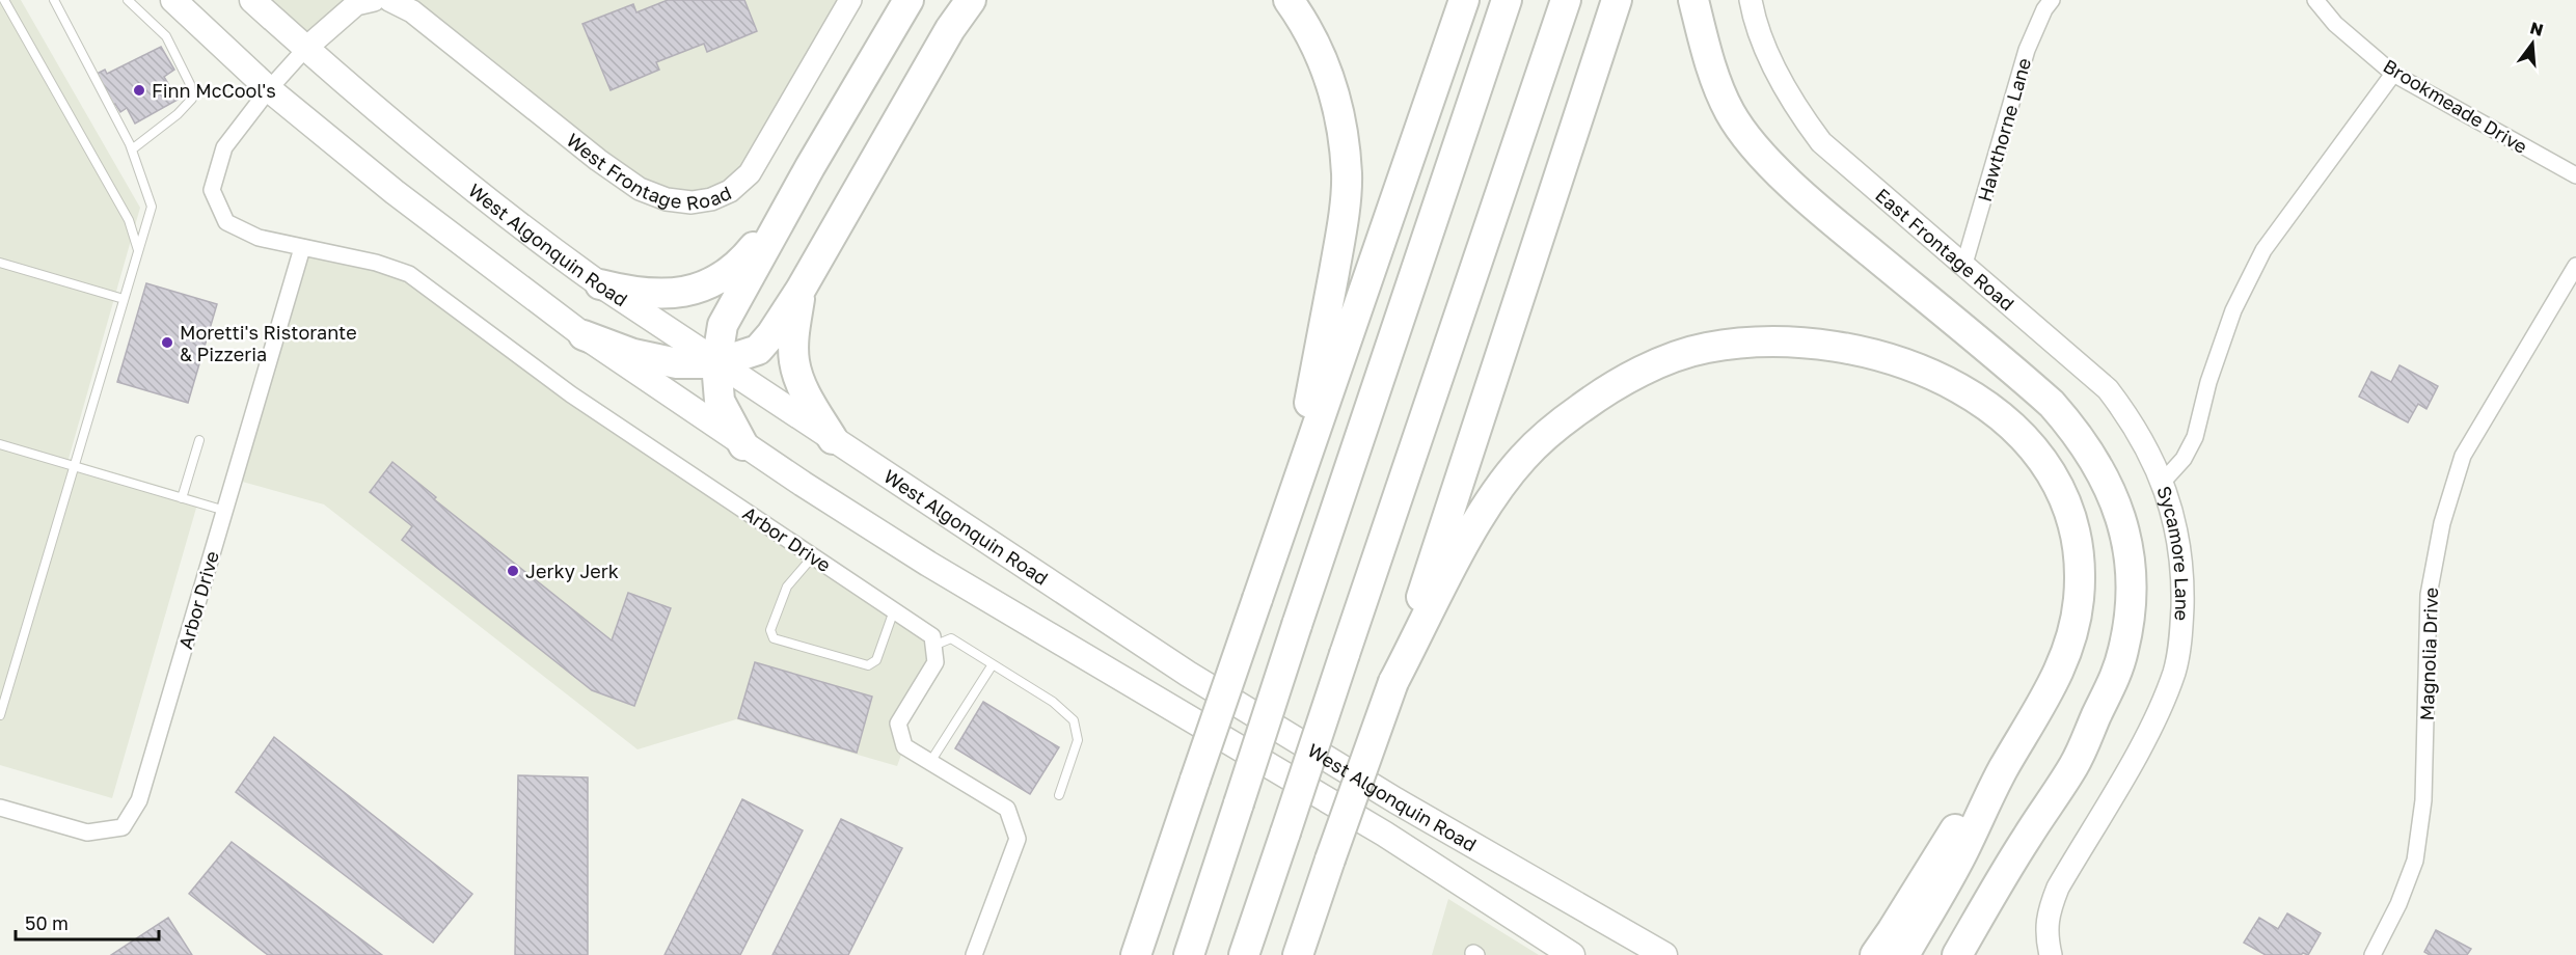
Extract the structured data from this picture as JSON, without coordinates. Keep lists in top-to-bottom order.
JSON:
{
  "streets": {
    "main road": ["West Algonquin Road"],
    "street": [
      "Brookmeade Drive",
      "Hawthorne Lane",
      "West Frontage Road",
      "East Frontage Road",
      "Arbor Drive",
      "Sycamore Lane",
      "Magnolia Drive"
    ]
  },
  "crossings": [
    ["Brookmeade Drive", "Sycamore Lane"],
    ["Hawthorne Lane", "East Frontage Road"],
    ["West Algonquin Road", "Arbor Drive"],
    ["East Frontage Road", "Sycamore Lane"]
  ],
  "places": ["Finn McCool's", "Moretti's Ristorante & Pizzeria", "Jerky Jerk"],
  "scale_bar": "50 m",
  "north": "top"
}
